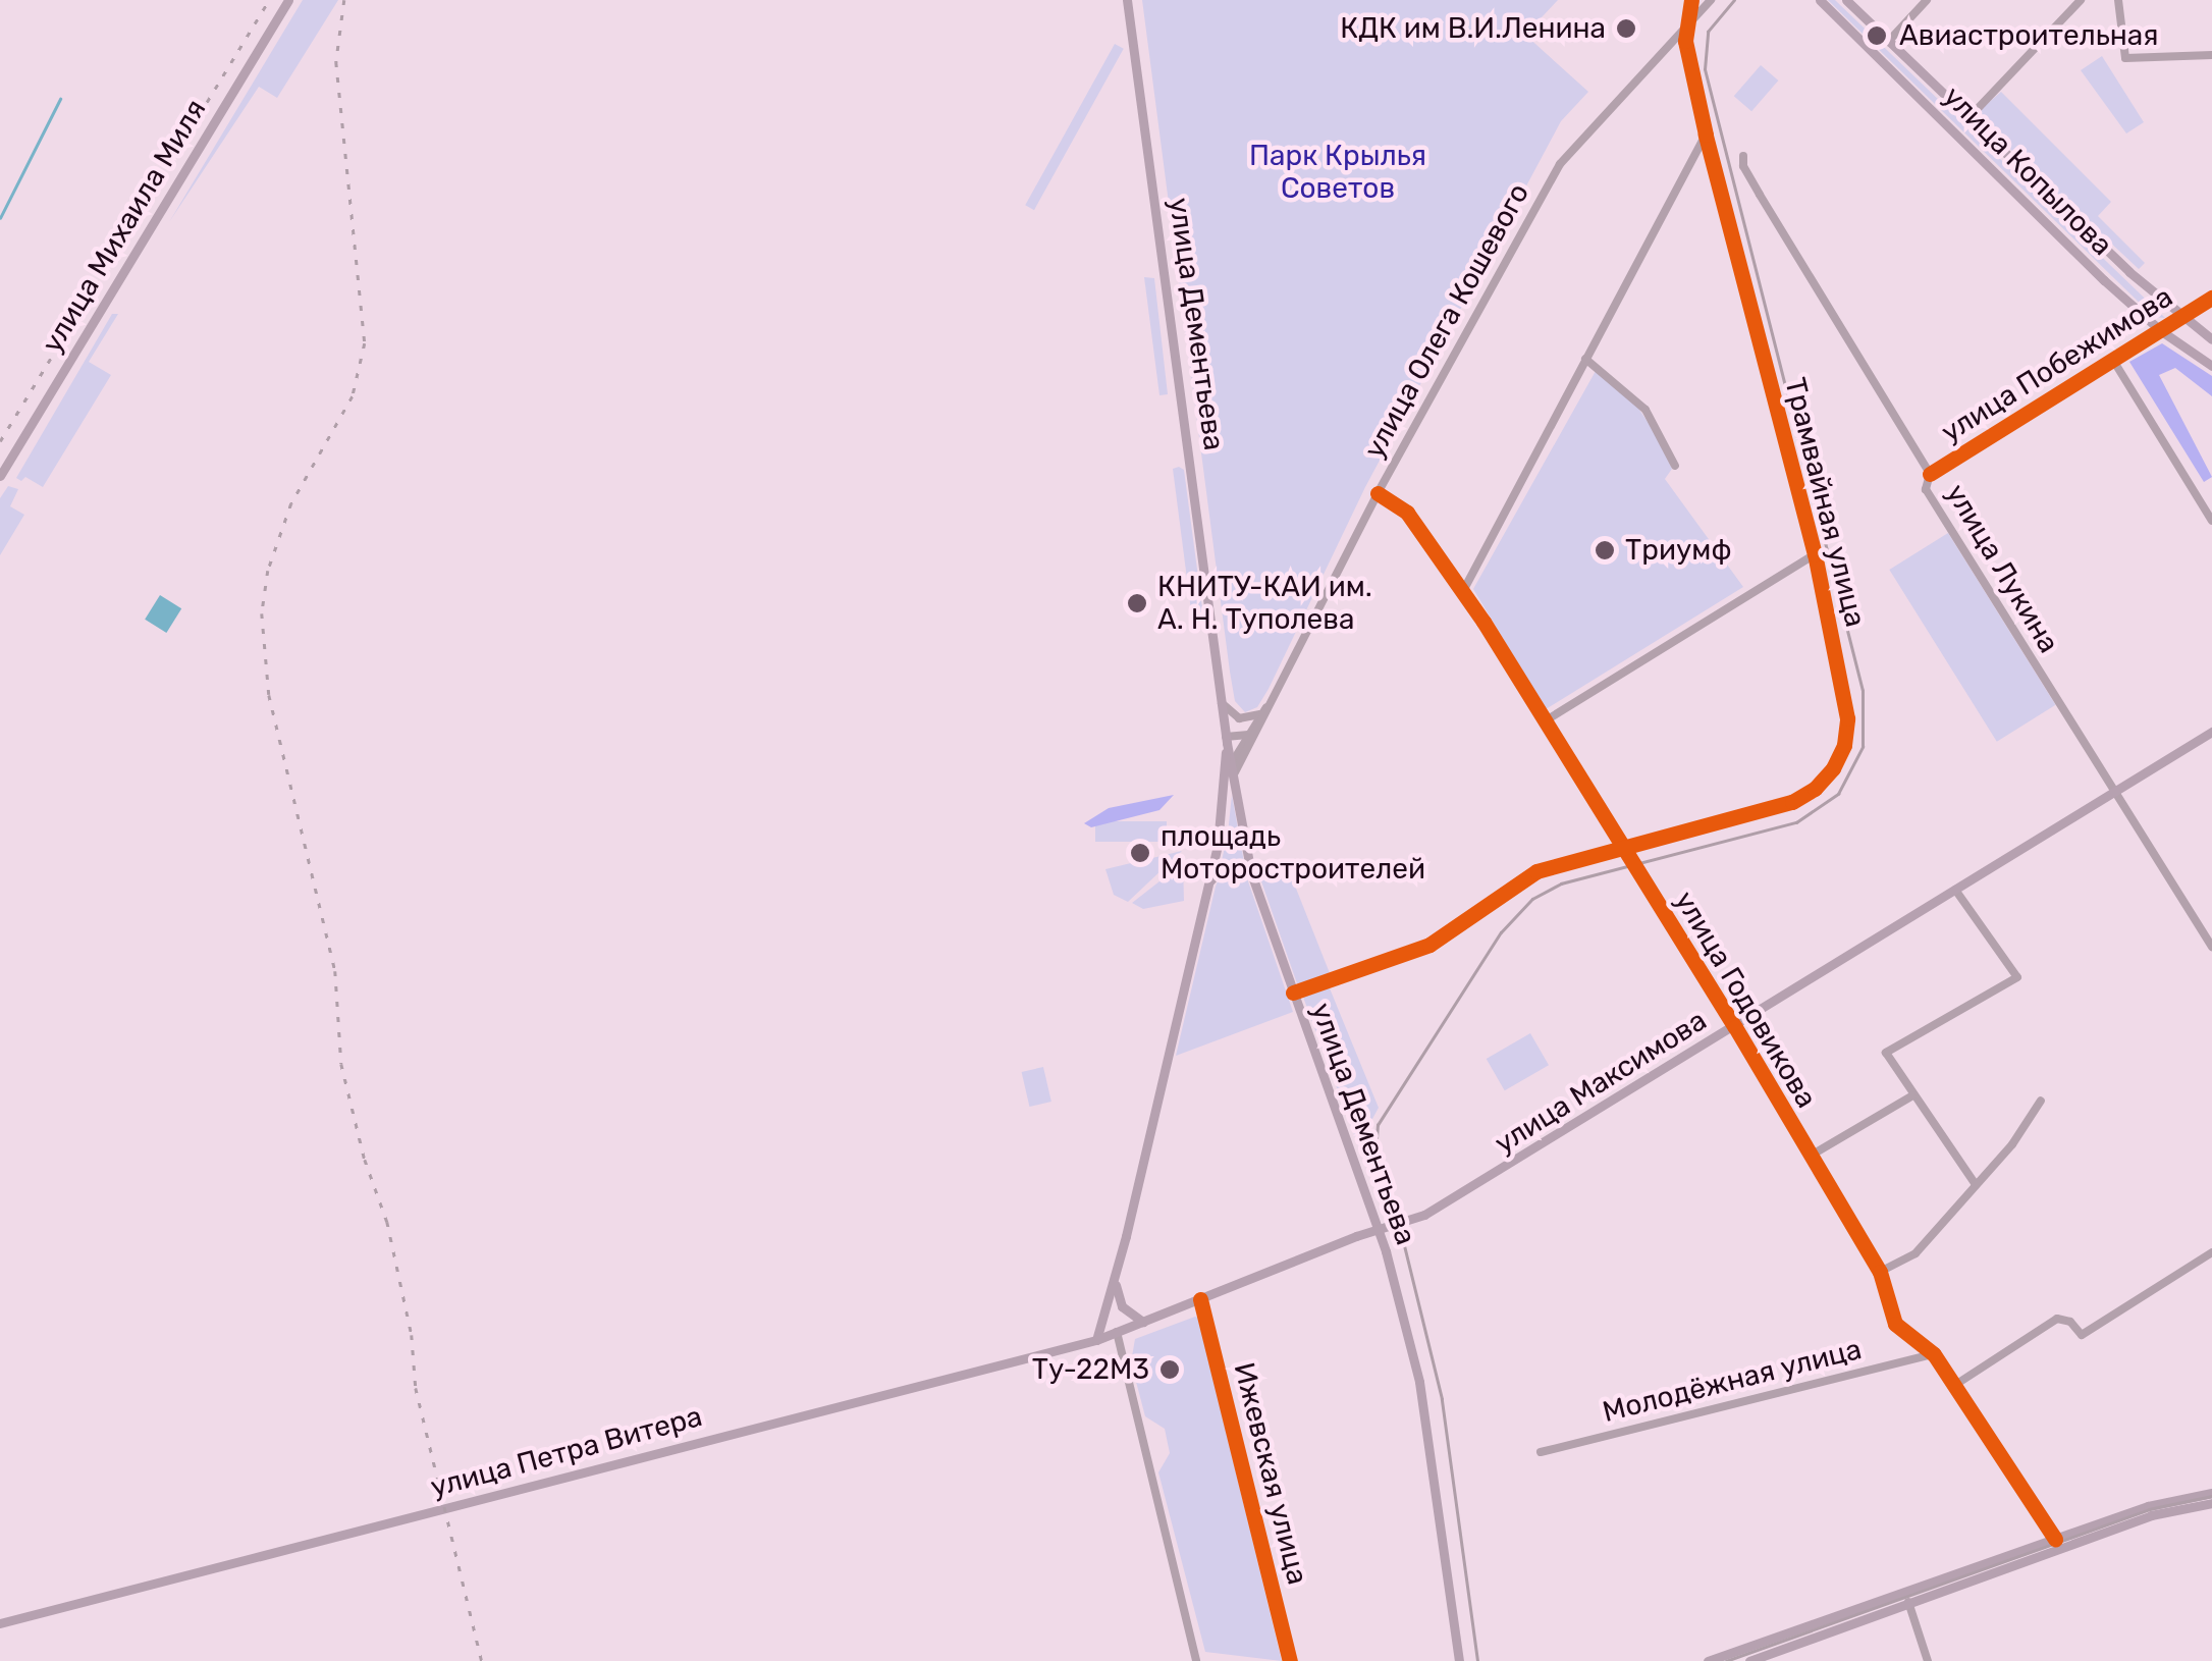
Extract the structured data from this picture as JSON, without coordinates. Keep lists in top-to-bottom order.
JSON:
{
  "streets": {
    "main road": [
      "улица Копылова",
      "улица Михаила Миля",
      "улица Дементьева",
      "улица Максимова",
      "улица Петра Витера"
    ],
    "street": [
      "улица Олега Кошевого",
      "улица Побежимова",
      "Трамвайная улица",
      "улица Лукина",
      "улица Годовикова",
      "Молодёжная улица",
      "Ижевская улица"
    ]
  },
  "crossings": [
    ["улица Копылова", "улица Побежимова"],
    ["улица Олега Кошевого", "улица Дементьева"],
    ["улица Олега Кошевого", "Трамвайная улица"],
    ["улица Олега Кошевого", "улица Годовикова"],
    ["улица Дементьева", "Трамвайная улица"],
    ["улица Дементьева", "улица Максимова"],
    ["улица Побежимова", "улица Лукина"],
    ["Трамвайная улица", "улица Годовикова"],
    ["улица Лукина", "улица Максимова"],
    ["улица Годовикова", "улица Максимова"],
    ["улица Годовикова", "Молодёжная улица"],
    ["улица Максимова", "улица Петра Витера"],
    ["улица Максимова", "Ижевская улица"]
  ],
  "parks": ["Парк Крылья Советов"],
  "places": [
    "КДК им В.И.Ленина",
    "Авиастроительная",
    "Триумф",
    "КНИТУ-КАИ им. А. Н. Туполева",
    "площадь Моторостроителей",
    "Ту-22М3"
  ]
}
